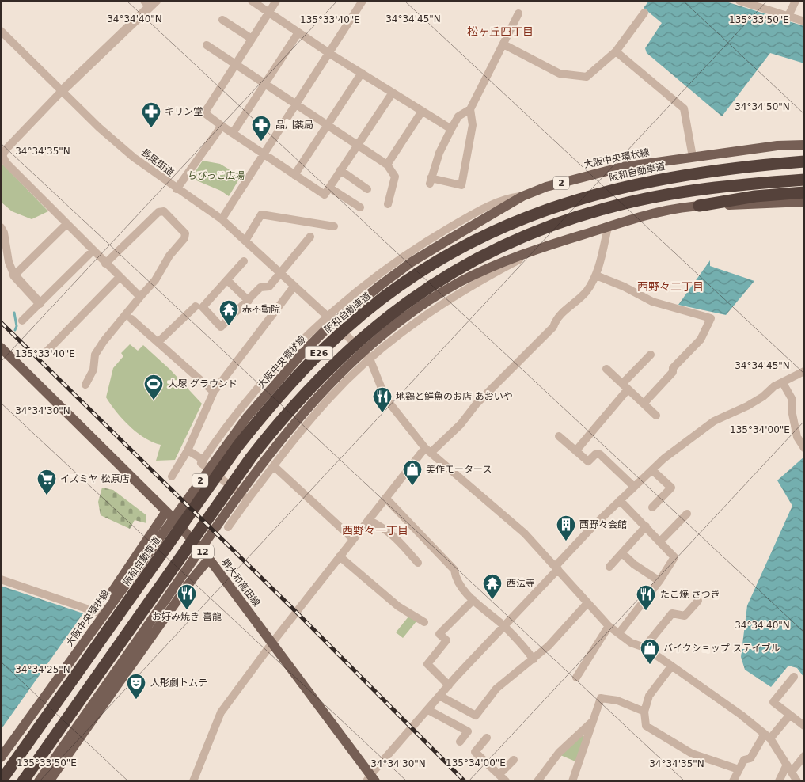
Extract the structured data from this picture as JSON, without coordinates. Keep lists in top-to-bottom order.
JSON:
{
  "streets": {
    "highway": ["阪和自動車道", "E26"],
    "main road": [
      "大阪中央環状線",
      "2",
      "12",
      "堺大和高田線"
    ],
    "street": ["長尾街道"]
  },
  "districts": ["松ヶ丘四丁目", "西野々二丁目", "西野々一丁目"],
  "parks": ["ちびっこ広場"],
  "places": {
    "pharmacy": ["キリン堂", "品川薬局"],
    "temple": ["赤不動院", "西法寺"],
    "sports": ["大塚 グラウンド"],
    "restaurant": ["地鶏と鮮魚のお店 あおいや", "お好み焼き 喜龍", "たこ焼 さつき"],
    "shop": ["美作モータース", "バイクショップ ステイブル"],
    "supermarket": ["イズミヤ 松原店"],
    "building": ["西野々会館"],
    "theatre": ["人形劇トムテ"]
  },
  "coordinates": [
    "34°34'40\"N",
    "34°34'45\"N",
    "135°33'40\"E",
    "135°33'50\"E",
    "34°34'50\"N",
    "34°34'35\"N",
    "34°34'30\"N",
    "135°34'00\"E",
    "34°34'25\"N"
  ]
}
